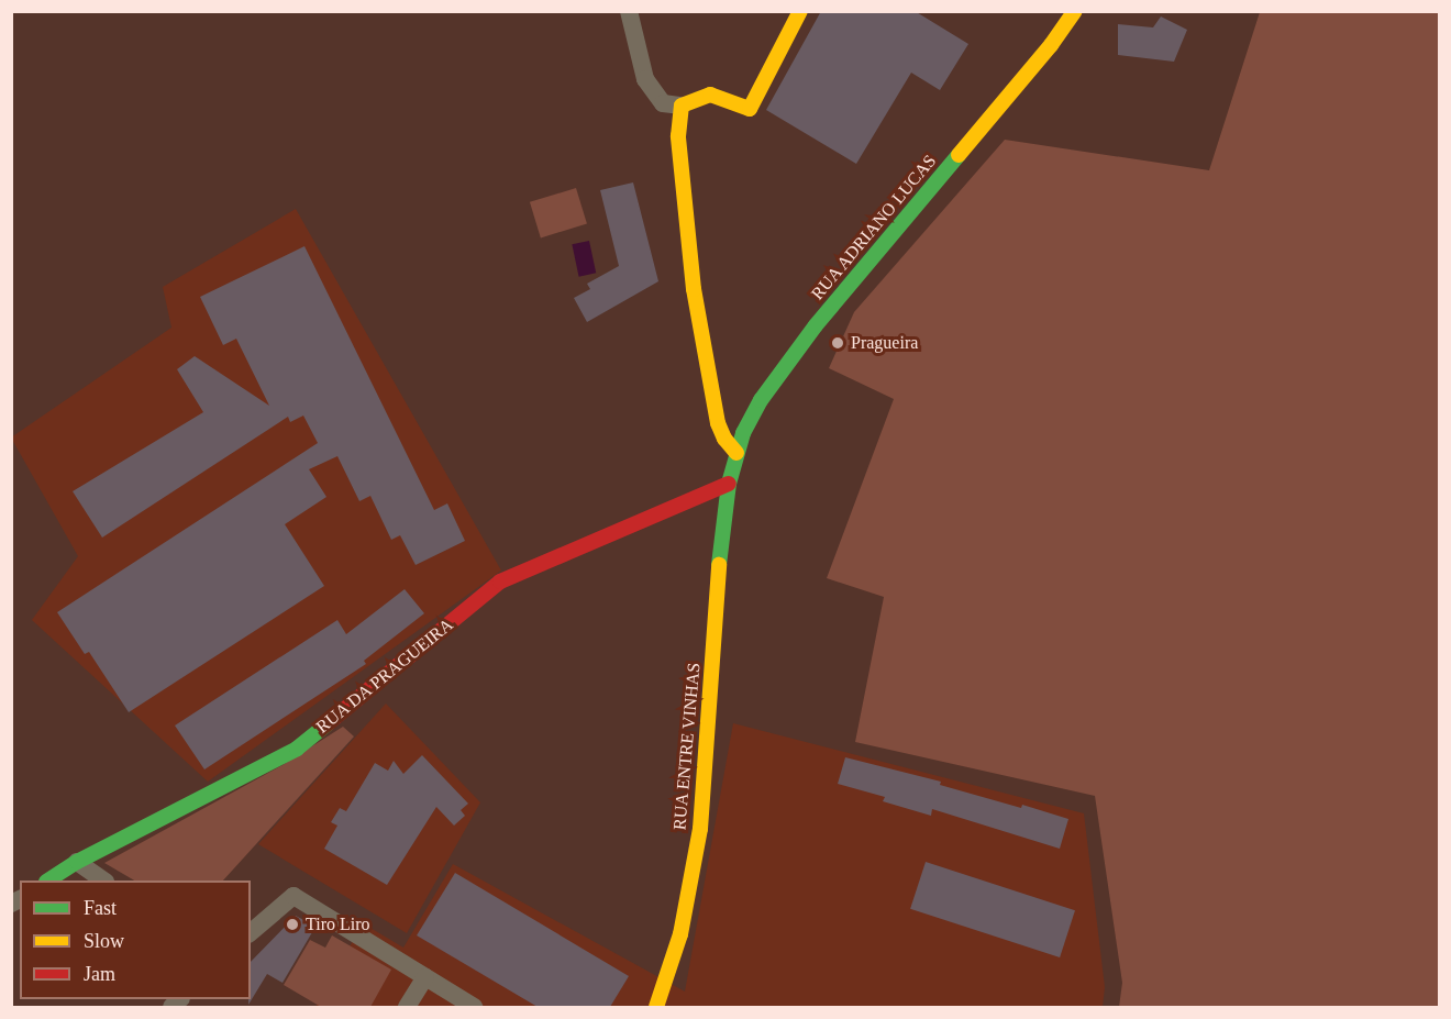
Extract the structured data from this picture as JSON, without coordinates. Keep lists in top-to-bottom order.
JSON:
{
  "streets": {
    "street": ["RUA ADRIANO LUCAS", "RUA DA PRAGUEIRA", "RUA ENTRE VINHAS"]
  },
  "crossings": [
    ["RUA ADRIANO LUCAS", "RUA DA PRAGUEIRA"],
    ["RUA ADRIANO LUCAS", "RUA ENTRE VINHAS"],
    ["RUA DA PRAGUEIRA", "RUA ENTRE VINHAS"]
  ],
  "places": ["Pragueira", "Tiro Liro"],
  "legend": ["Fast", "Slow", "Jam"]
}
